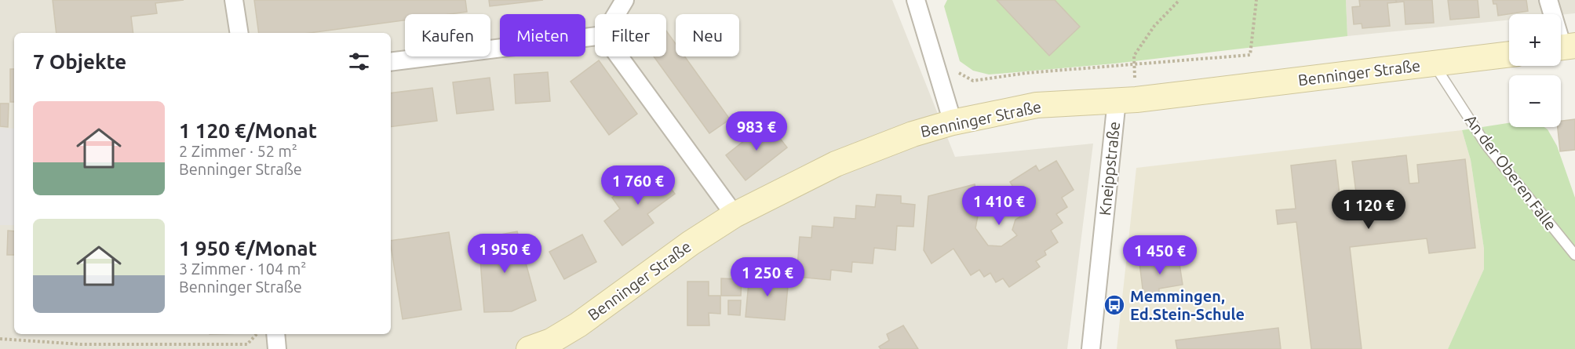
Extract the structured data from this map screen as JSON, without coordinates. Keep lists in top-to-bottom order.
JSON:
{
  "streets": {
    "street": ["Benninger Straße", "Kneippstraße"],
    "lane": ["An der Oberen Falle"]
  },
  "crossings": [
    ["Benninger Straße", "Kneippstraße"],
    ["Benninger Straße", "An der Oberen Falle"]
  ],
  "places": {
    "bus stop": ["Memmingen, Ed.Stein-Schule"]
  },
  "page": {
    "map_buttons": ["+", "−"],
    "chip": [
      "Kaufen",
      "Mieten",
      "Filter",
      "Neu"
    ],
    "heading": "7 Objekte",
    "list": [
      {
        "name": "1 120 €/Monat",
        "note": "2 Zimmer · 52 m² · Benninger Straße"
      },
      {
        "name": "1 950 €/Monat",
        "note": "3 Zimmer · 104 m² · Benninger Straße"
      }
    ],
    "price": [
      "983 €",
      "1 760 €",
      "1 410 €",
      "1 120 €",
      "1 950 €",
      "1 450 €",
      "1 250 €"
    ]
  }
}
